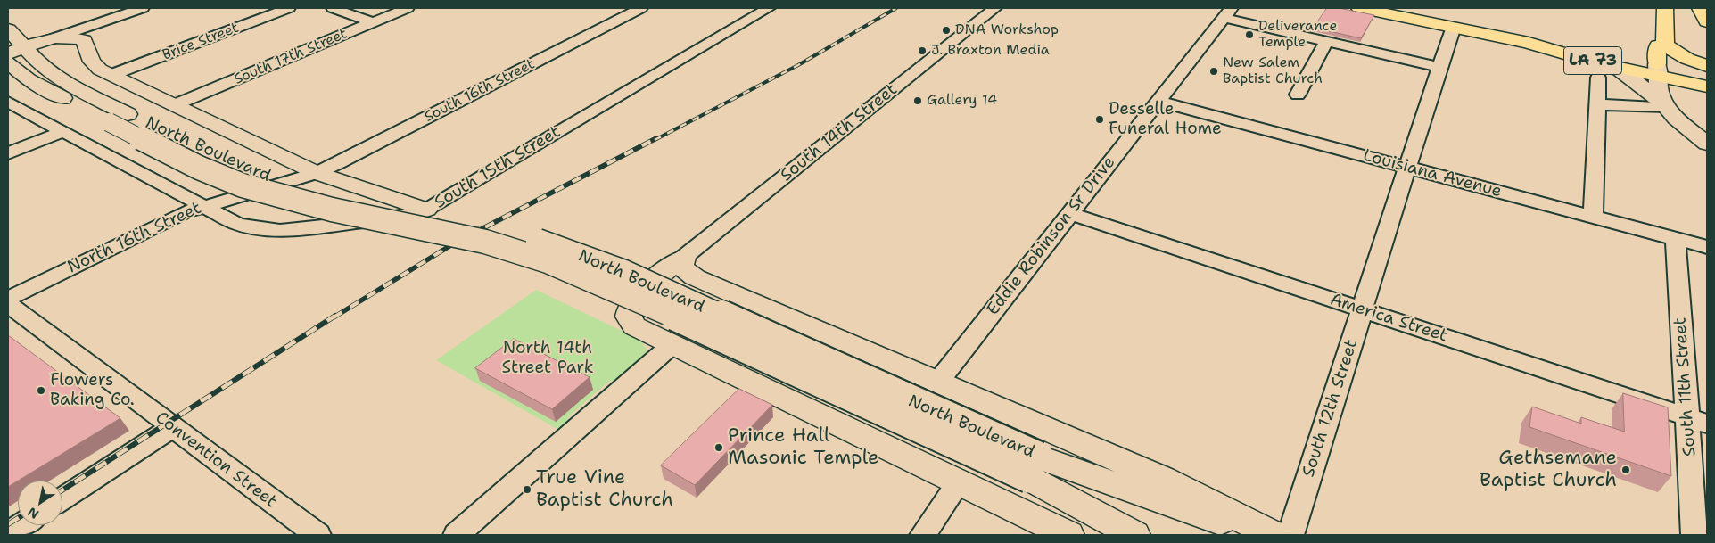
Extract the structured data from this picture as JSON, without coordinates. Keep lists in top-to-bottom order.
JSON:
{
  "streets": {
    "main road": ["LA 73"],
    "street": [
      "Brice Street",
      "South 17th Street",
      "South 16th Street",
      "South 14th Street",
      "North Boulevard",
      "South 15th Street",
      "Louisiana Avenue",
      "Eddie Robinson Sr Drive",
      "North 16th Street",
      "America Street",
      "South 11th Street",
      "South 12th Street",
      "Convention Street"
    ]
  },
  "crossings": [
    ["Brice Street", "North Boulevard"],
    ["South 17th Street", "North Boulevard"],
    ["LA 73", "South 12th Street"],
    ["South 16th Street", "North Boulevard"],
    ["South 16th Street", "North 16th Street"],
    ["North Boulevard", "South 15th Street"],
    ["North Boulevard", "North 16th Street"],
    ["South 15th Street", "North 16th Street"],
    ["Louisiana Avenue", "Eddie Robinson Sr Drive"],
    ["Louisiana Avenue", "South 11th Street"],
    ["Louisiana Avenue", "South 12th Street"],
    ["Eddie Robinson Sr Drive", "America Street"],
    ["America Street", "South 11th Street"],
    ["America Street", "South 12th Street"]
  ],
  "parks": ["North 14th Street Park"],
  "places": [
    "DNA Workshop",
    "Deliverance Temple",
    "J. Braxton Media",
    "New Salem Baptist Church",
    "Gallery 14",
    "Desselle Funeral Home",
    "Flowers Baking Co.",
    "Prince Hall Masonic Temple",
    "Gethsemane Baptist Church",
    "True Vine Baptist Church"
  ],
  "north": "bottom left"
}
